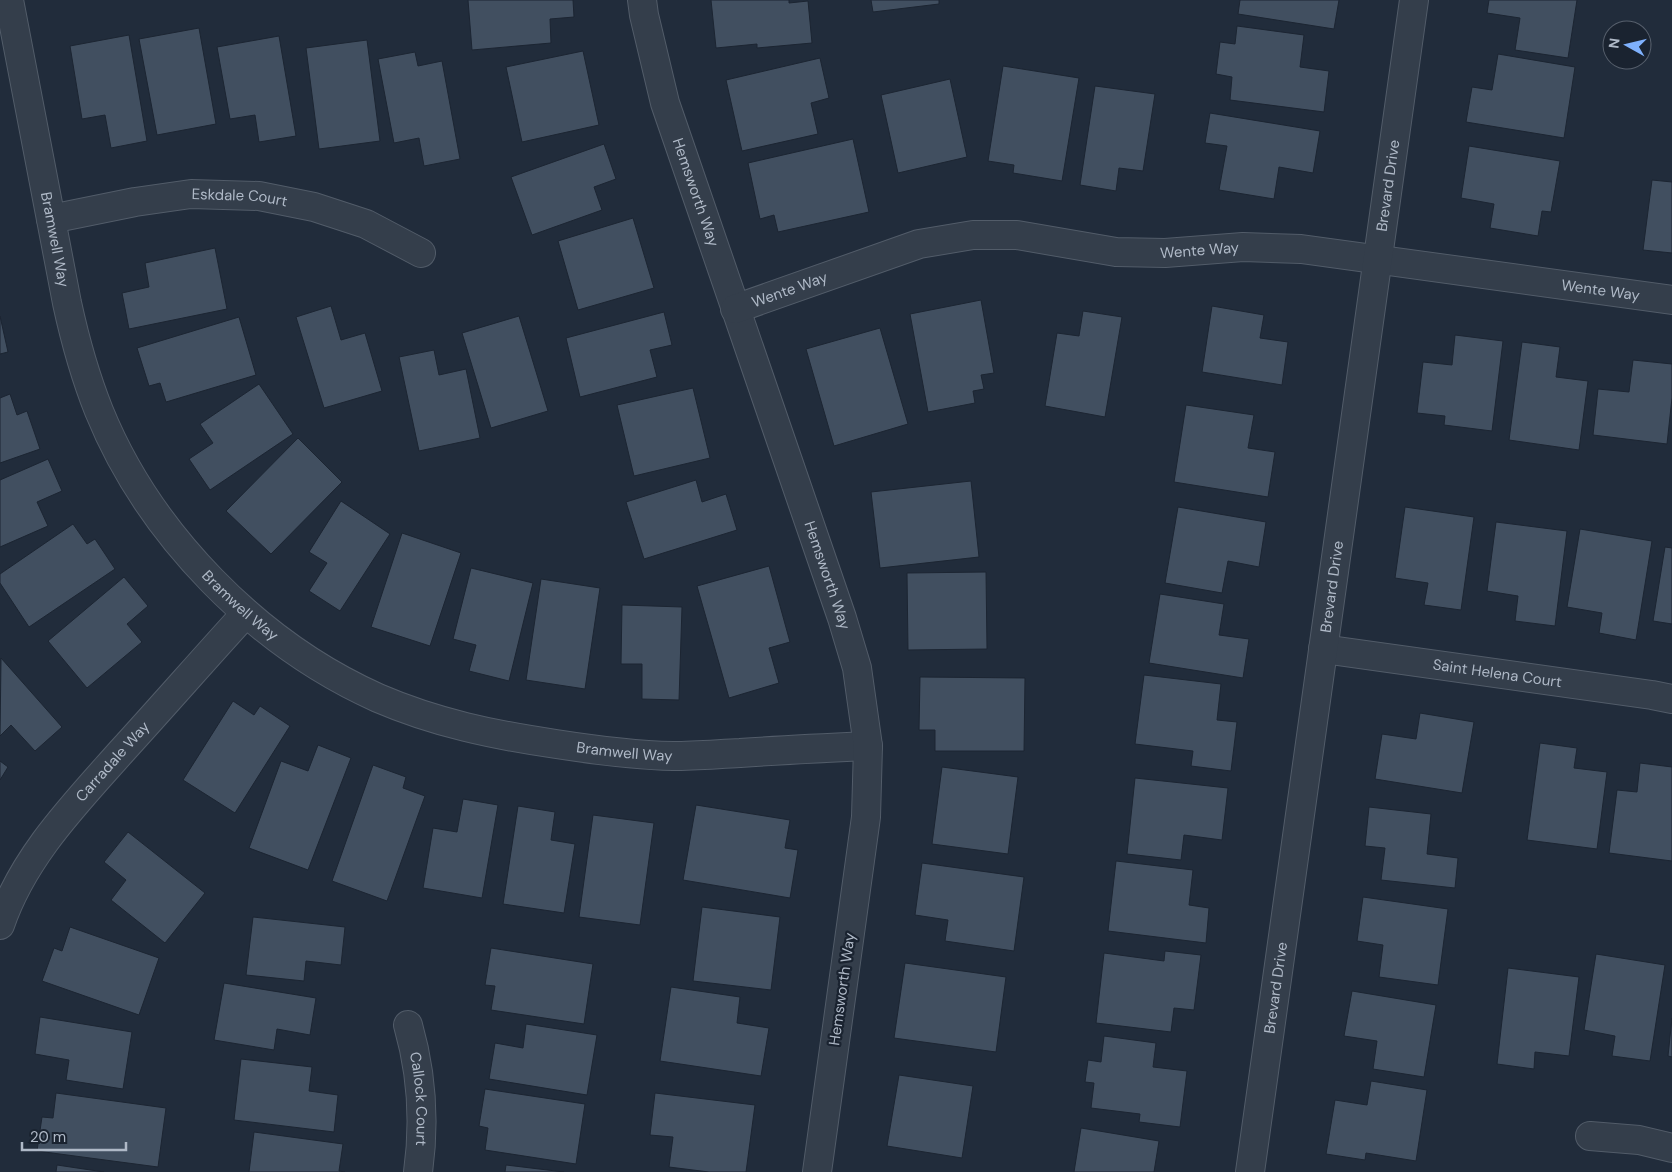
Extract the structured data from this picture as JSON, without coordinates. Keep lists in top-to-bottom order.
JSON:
{
  "streets": {
    "street": [
      "Brevard Drive",
      "Hemsworth Way",
      "Eskdale Court",
      "Bramwell Way",
      "Wente Way",
      "Saint Helena Court",
      "Carradale Way",
      "Callock Court"
    ]
  },
  "crossings": [
    ["Brevard Drive", "Wente Way"],
    ["Brevard Drive", "Saint Helena Court"],
    ["Hemsworth Way", "Bramwell Way"],
    ["Hemsworth Way", "Wente Way"],
    ["Eskdale Court", "Bramwell Way"],
    ["Bramwell Way", "Carradale Way"]
  ],
  "scale_bar": "20 m",
  "north": "left"
}
